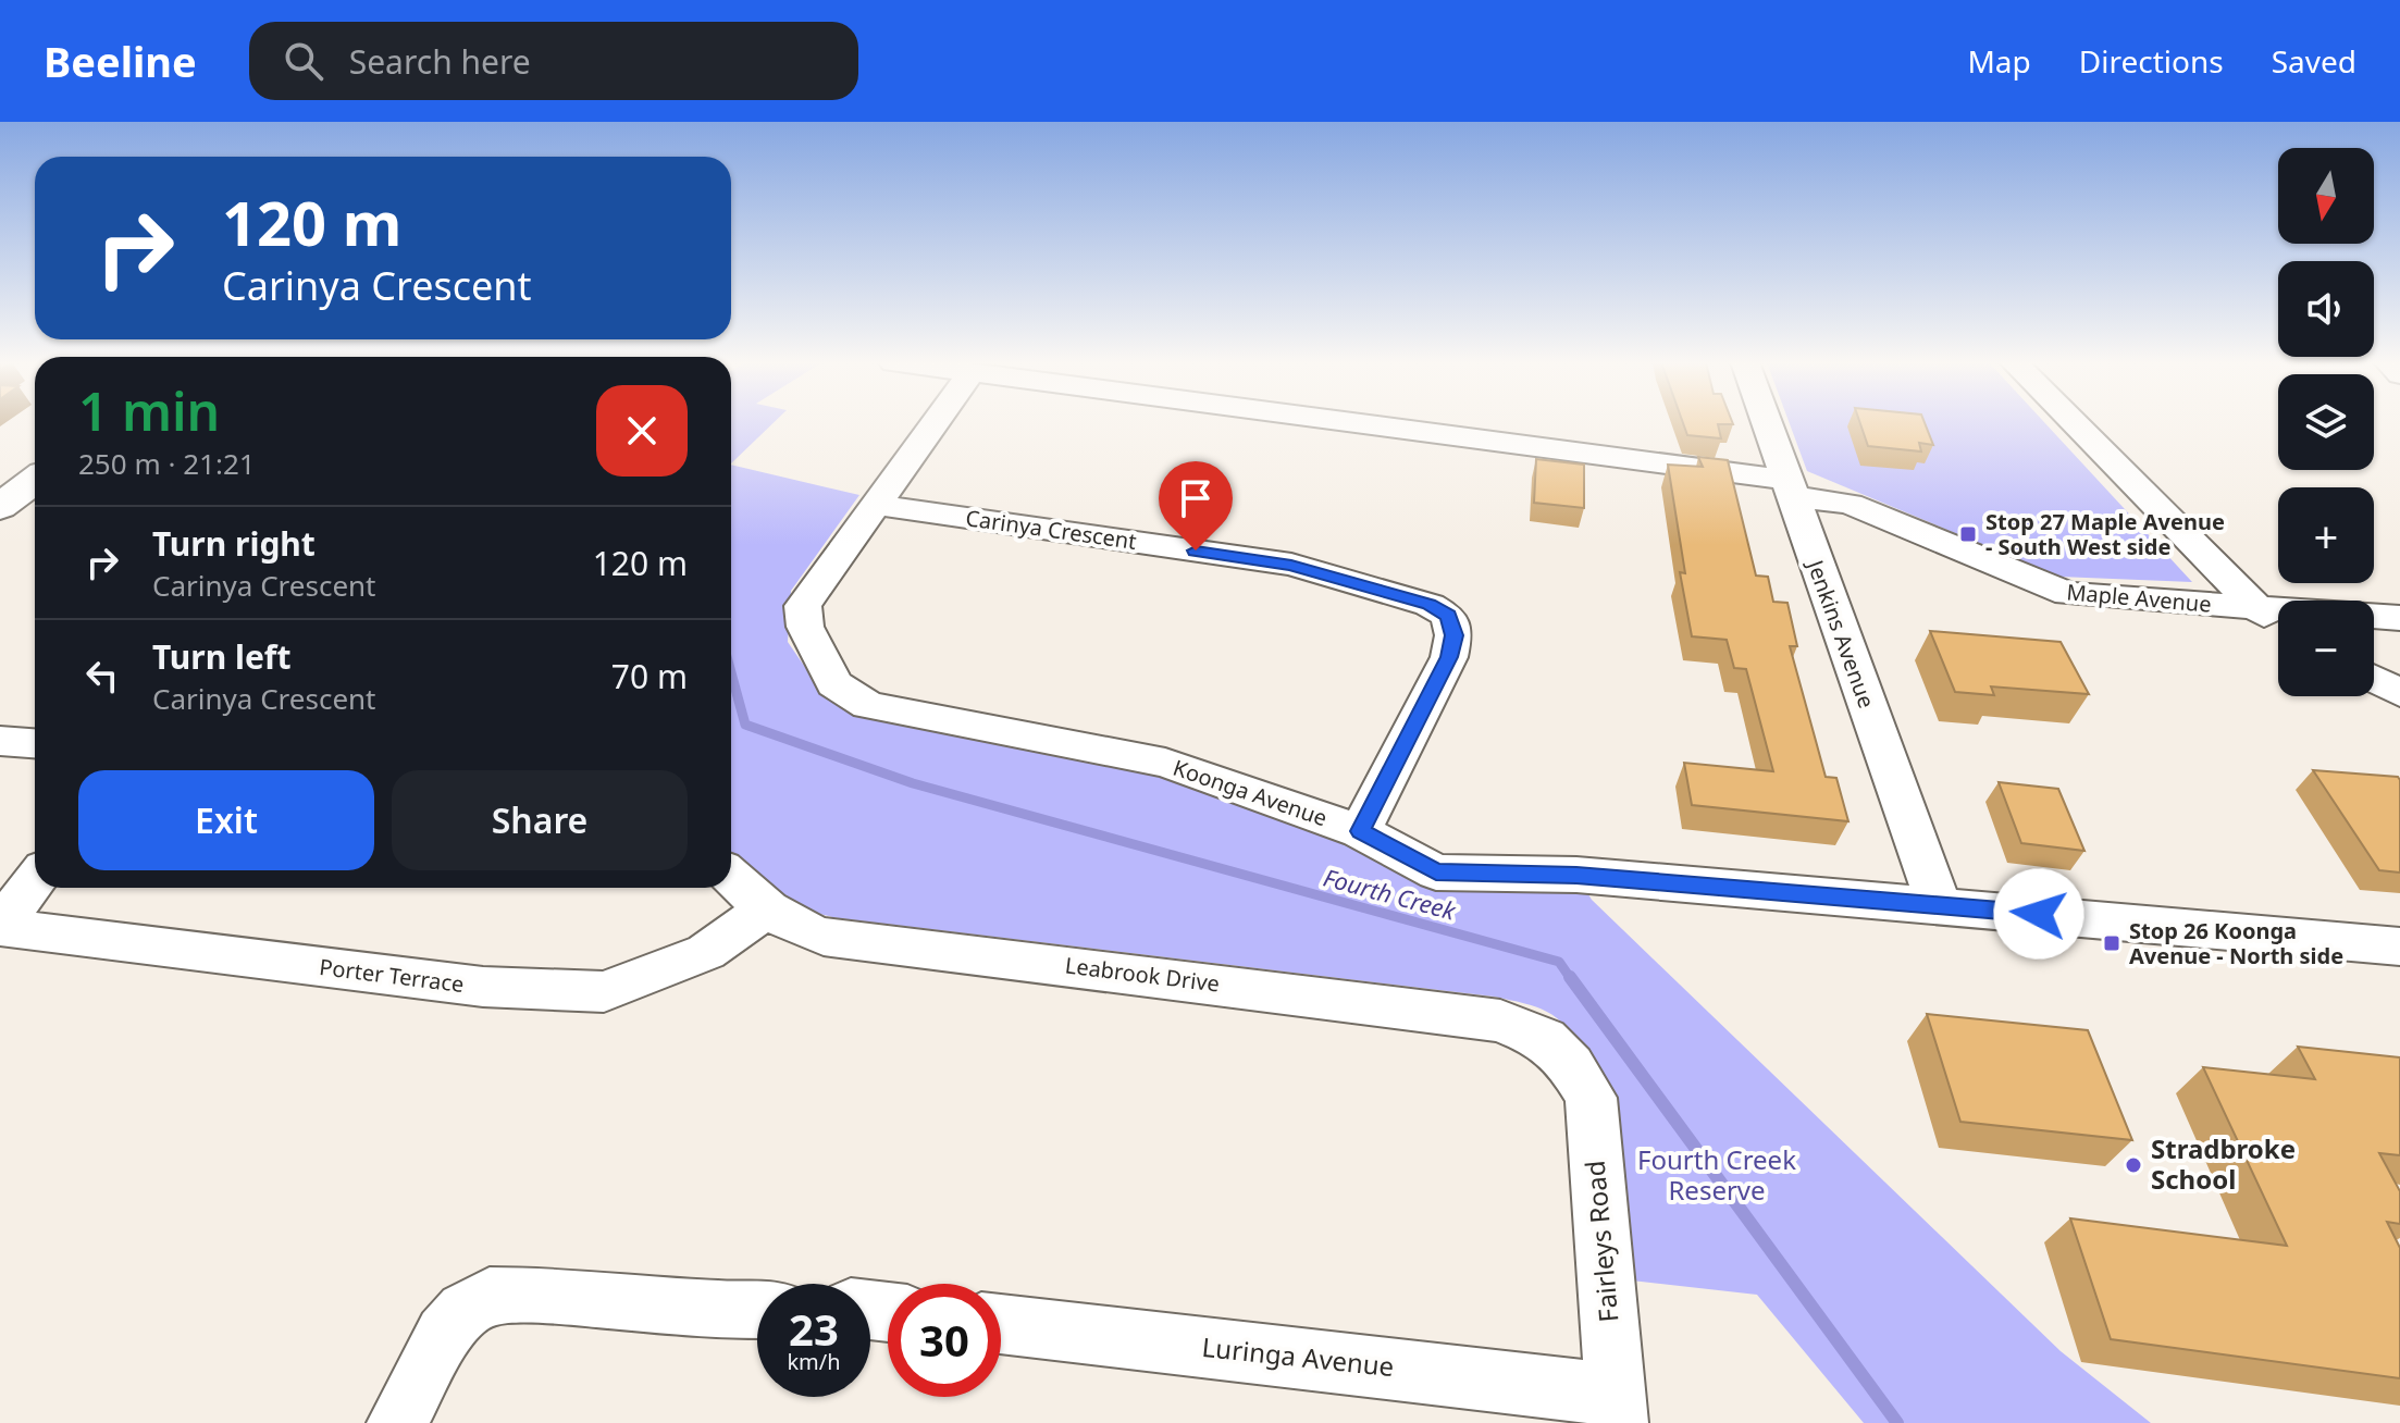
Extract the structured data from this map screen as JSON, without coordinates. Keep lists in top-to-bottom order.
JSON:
{
  "streets": {
    "street": [
      "Carinya Crescent",
      "Maple Avenue",
      "Jenkins Avenue",
      "Koonga Avenue",
      "Leabrook Drive",
      "Porter Terrace",
      "Fairleys Road",
      "Luringa Avenue"
    ]
  },
  "crossings": [
    ["Carinya Crescent", "Koonga Avenue"],
    ["Maple Avenue", "Jenkins Avenue"],
    ["Jenkins Avenue", "Koonga Avenue"],
    ["Leabrook Drive", "Porter Terrace"],
    ["Leabrook Drive", "Fairleys Road"],
    ["Fairleys Road", "Luringa Avenue"]
  ],
  "water": ["Fourth Creek"],
  "parks": ["Fourth Creek Reserve"],
  "places": {
    "transit": ["Stop 27 Maple Avenue - South West side", "Stop 26 Koonga Avenue - North side"],
    "other": ["Stradbroke School"]
  },
  "north": "bottom",
  "page": {
    "header": "Beeline",
    "search": "Search here",
    "nav": ["Map", "Directions", "Saved"],
    "map_buttons": ["+", "−"],
    "turn": ["120 m", "Carinya Crescent"],
    "heading": ["1 min", "250 m · 21:21"],
    "list": [
      {
        "name": "Turn right",
        "note": "Carinya Crescent",
        "value": "120 m"
      },
      {
        "name": "Turn left",
        "note": "Carinya Crescent",
        "value": "70 m"
      }
    ],
    "buttons": ["Exit", "Share"],
    "speed": "23 km/h",
    "limit": "30"
  }
}
